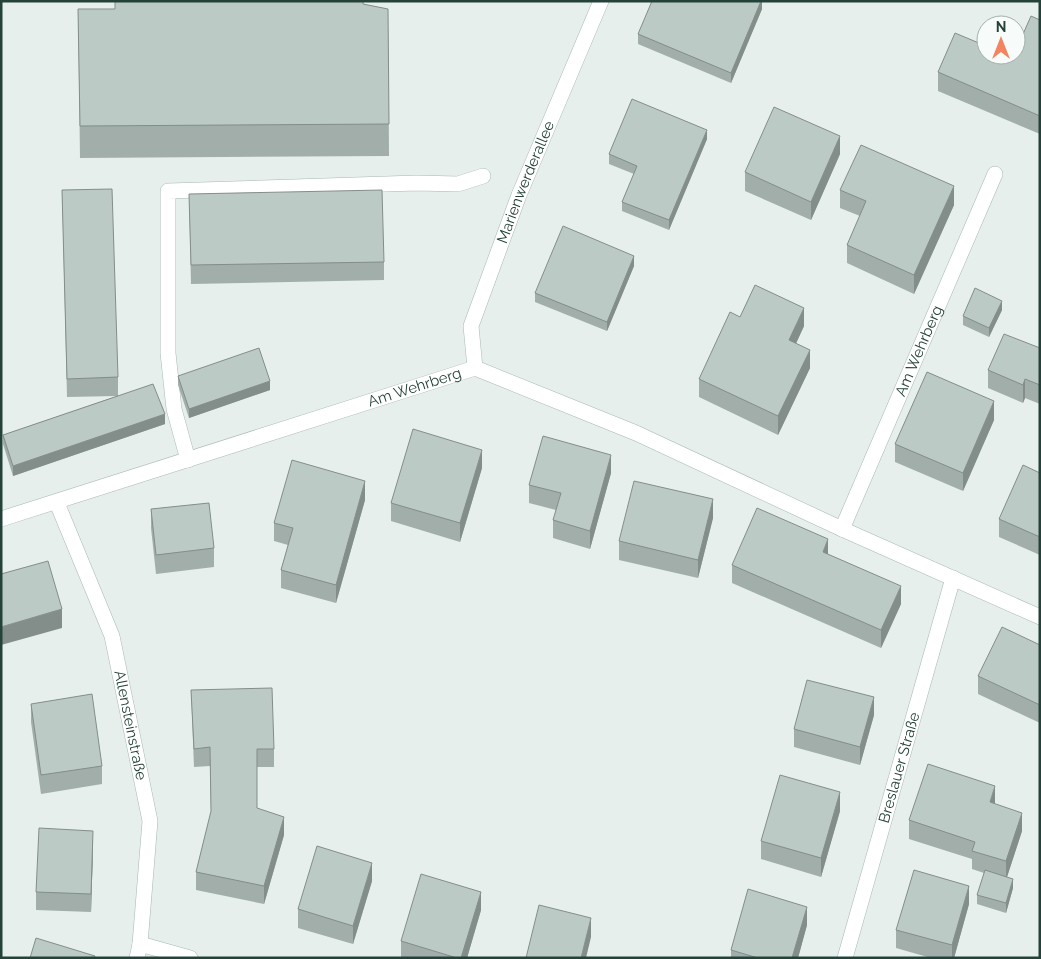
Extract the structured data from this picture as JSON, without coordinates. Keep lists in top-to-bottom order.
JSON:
{
  "streets": {
    "street": [
      "Marienwerderallee",
      "Am Wehrberg",
      "Allensteinstraße",
      "Breslauer Straße"
    ]
  },
  "crossings": [
    ["Marienwerderallee", "Am Wehrberg"],
    ["Am Wehrberg", "Allensteinstraße"],
    ["Am Wehrberg", "Breslauer Straße"]
  ],
  "north": "top"
}
